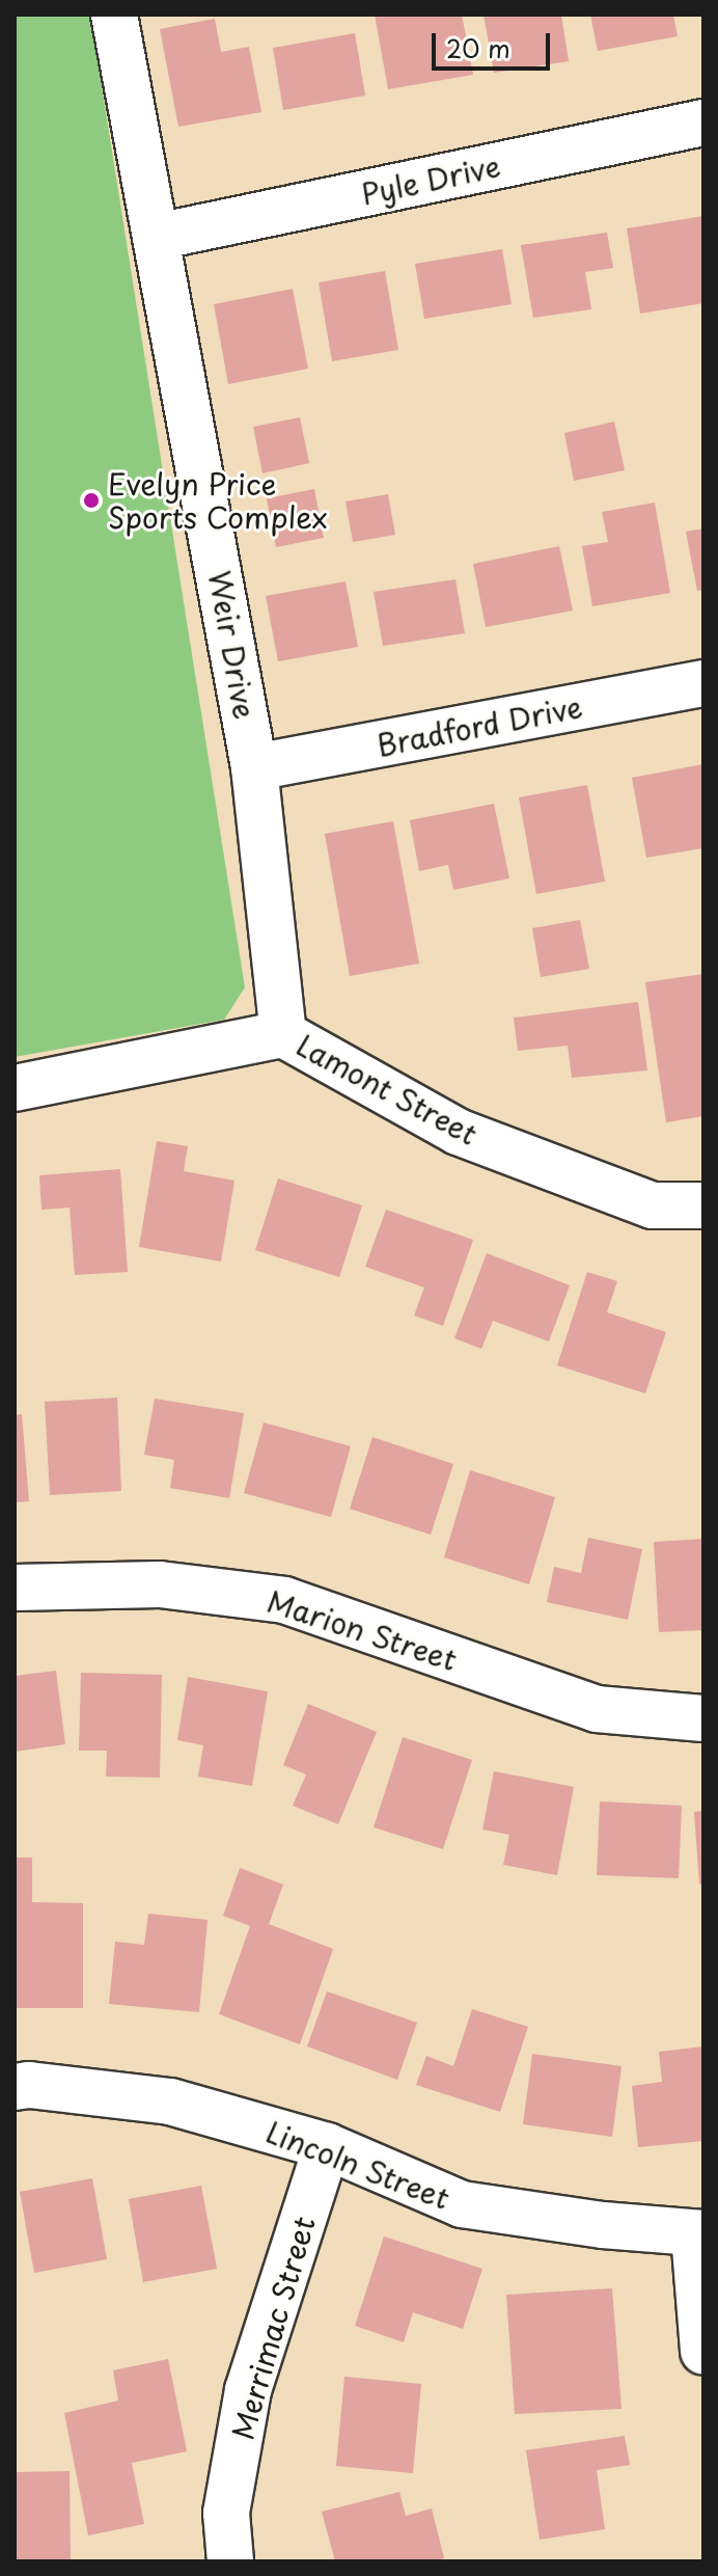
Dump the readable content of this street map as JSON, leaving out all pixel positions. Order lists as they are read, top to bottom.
{
  "streets": {
    "street": [
      "Pyle Drive",
      "Weir Drive",
      "Bradford Drive",
      "Lamont Street",
      "Marion Street",
      "Lincoln Street",
      "Merrimac Street"
    ]
  },
  "crossings": [
    ["Pyle Drive", "Weir Drive"],
    ["Weir Drive", "Bradford Drive"],
    ["Weir Drive", "Lamont Street"],
    ["Lincoln Street", "Merrimac Street"]
  ],
  "places": ["Evelyn Price Sports Complex"],
  "scale_bar": "20 m"
}
